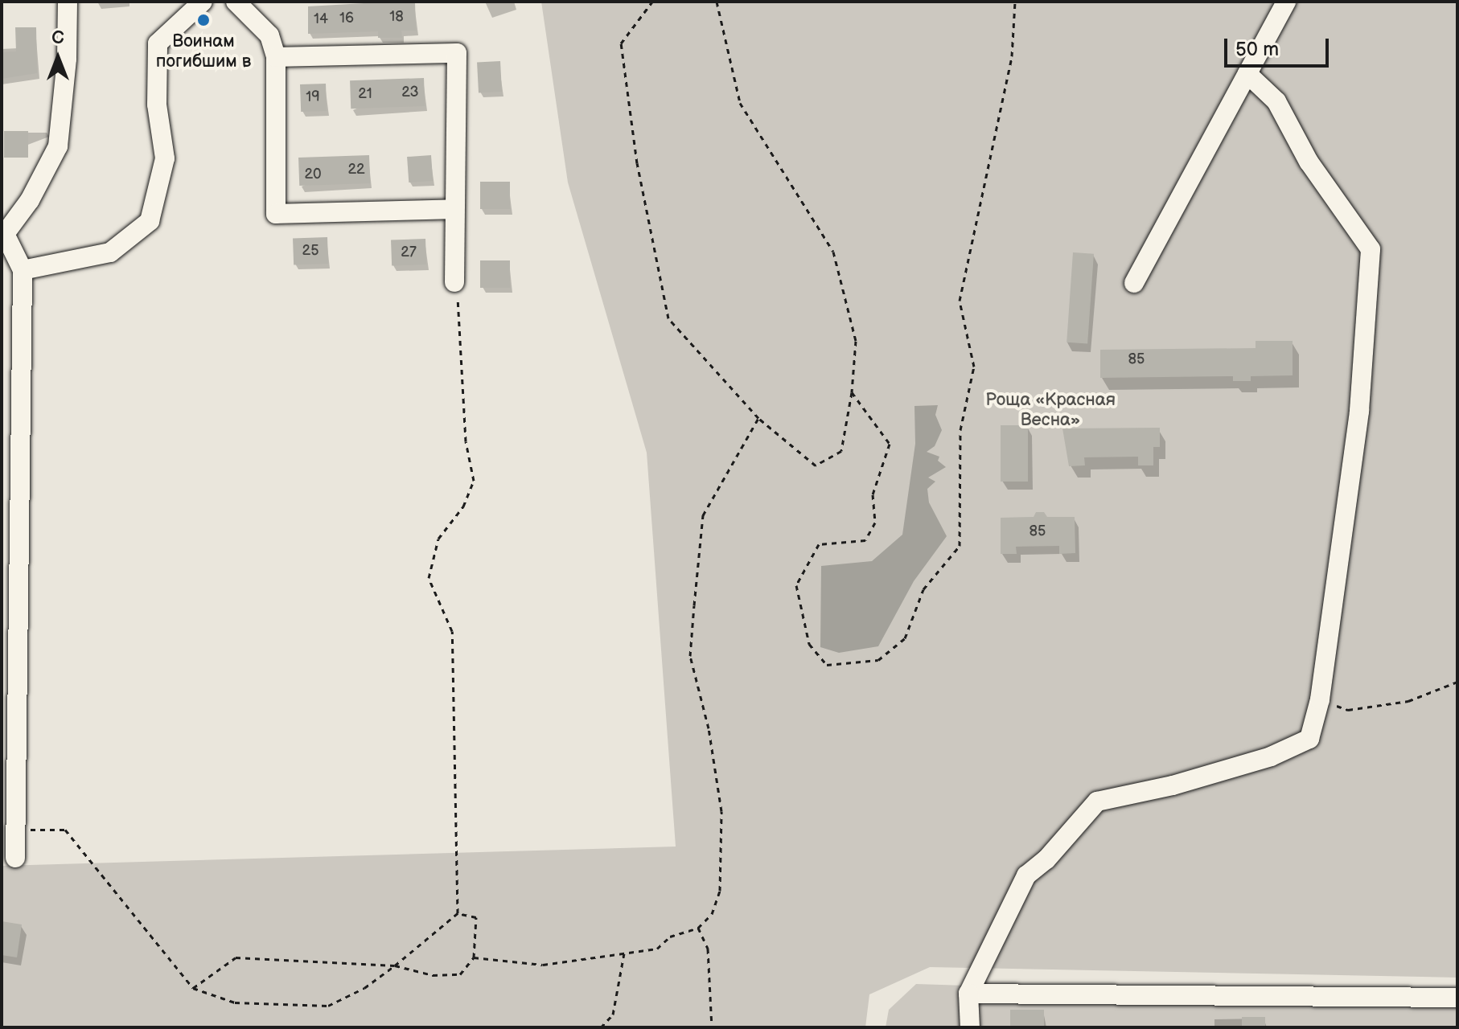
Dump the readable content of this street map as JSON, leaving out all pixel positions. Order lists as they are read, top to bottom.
{
  "parks": ["Роща «Красная Весна»"],
  "places": ["Воинам погибшим в"],
  "house_numbers": [
    "18",
    "16",
    "14",
    "23",
    "21",
    "19",
    "22",
    "20",
    "25",
    "27",
    "85",
    "85"
  ],
  "scale_bar": "50 m",
  "north": "top"
}
